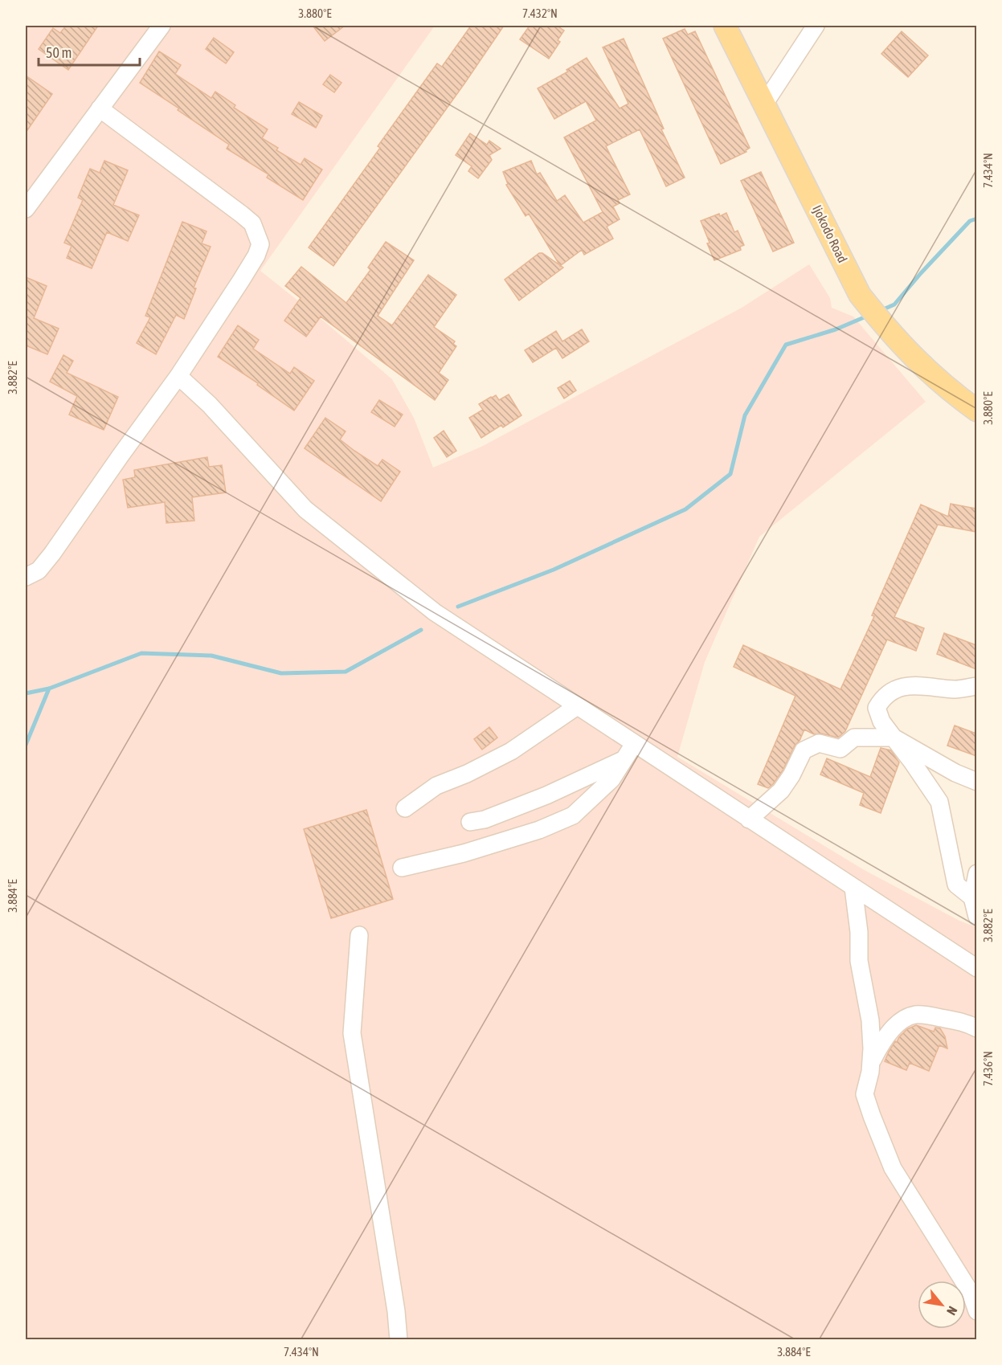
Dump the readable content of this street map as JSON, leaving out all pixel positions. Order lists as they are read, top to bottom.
{
  "streets": {
    "main road": ["Ijokodo Road"]
  },
  "scale_bar": "50 m",
  "north": "bottom right",
  "coordinates": [
    "3.880°E",
    "7.432°N",
    "7.434°N",
    "3.882°E",
    "3.884°E",
    "7.436°N"
  ]
}
